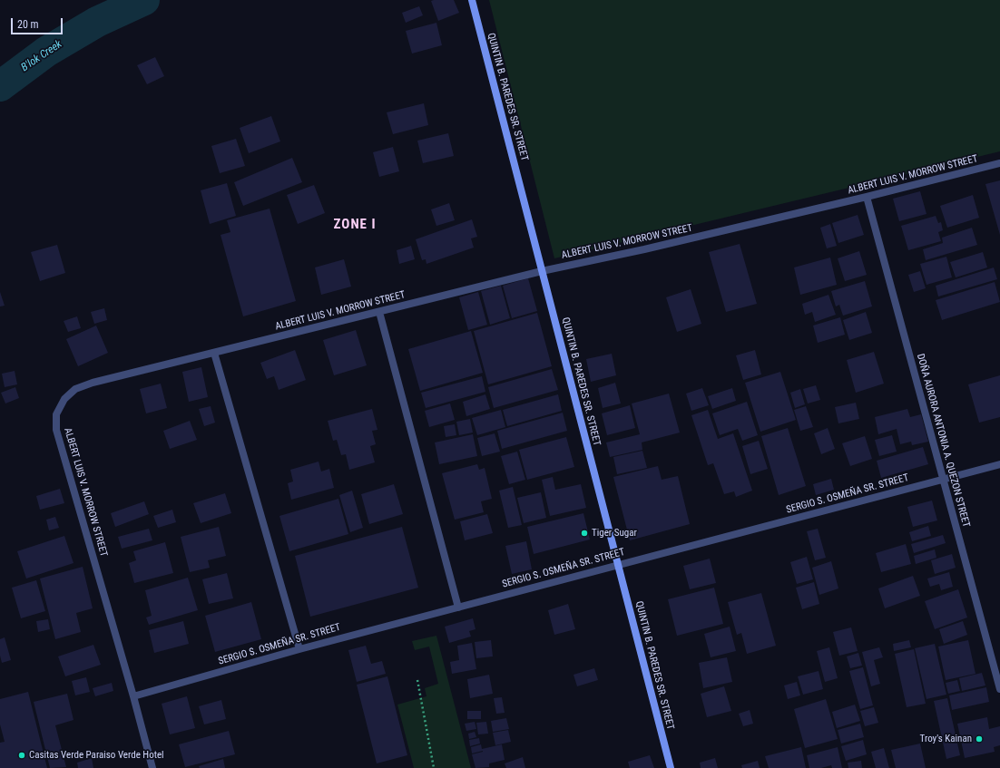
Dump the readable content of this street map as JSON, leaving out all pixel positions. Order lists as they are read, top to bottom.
{
  "streets": {
    "main road": ["QUINTIN B. PAREDES SR. STREET"],
    "street": ["ALBERT LUIS V. MORROW STREET", "DOÑA AURORA ANTONIA A. QUEZON STREET", "SERGIO S. OSMEÑA SR. STREET"]
  },
  "crossings": [
    ["QUINTIN B. PAREDES SR. STREET", "ALBERT LUIS V. MORROW STREET"],
    ["QUINTIN B. PAREDES SR. STREET", "SERGIO S. OSMEÑA SR. STREET"],
    ["ALBERT LUIS V. MORROW STREET", "DOÑA AURORA ANTONIA A. QUEZON STREET"],
    ["ALBERT LUIS V. MORROW STREET", "SERGIO S. OSMEÑA SR. STREET"],
    ["DOÑA AURORA ANTONIA A. QUEZON STREET", "SERGIO S. OSMEÑA SR. STREET"]
  ],
  "districts": ["ZONE I"],
  "water": ["B'lok Creek"],
  "places": ["Tiger Sugar", "Troy's Kainan", "Casitas Verde Paraiso Verde Hotel"],
  "scale_bar": "20 m"
}
